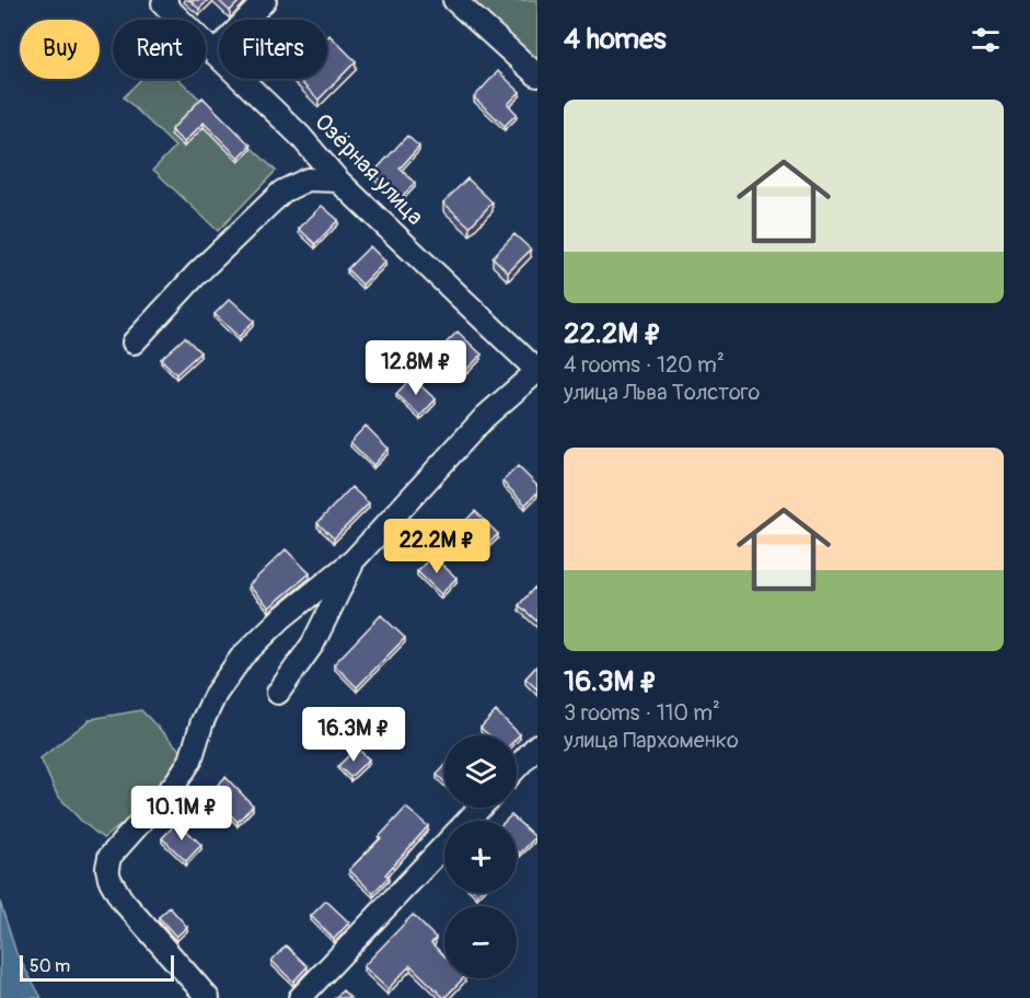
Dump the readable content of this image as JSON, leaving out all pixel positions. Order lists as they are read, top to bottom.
{
  "streets": {
    "street": ["Озёрная улица"]
  },
  "scale_bar": "50 m",
  "page": {
    "heading": "4 homes",
    "chip": ["Buy", "Rent", "Filters"],
    "list": [
      {
        "name": "22.2M ₽",
        "note": "4 rooms · 120 m² · улица Льва Толстого"
      },
      {
        "name": "16.3M ₽",
        "note": "3 rooms · 110 m² · улица Пархоменко"
      }
    ],
    "price": [
      "12.8M ₽",
      "22.2M ₽",
      "16.3M ₽",
      "10.1M ₽"
    ],
    "map_buttons": ["+", "−"],
    "scale": "50 m"
  }
}
